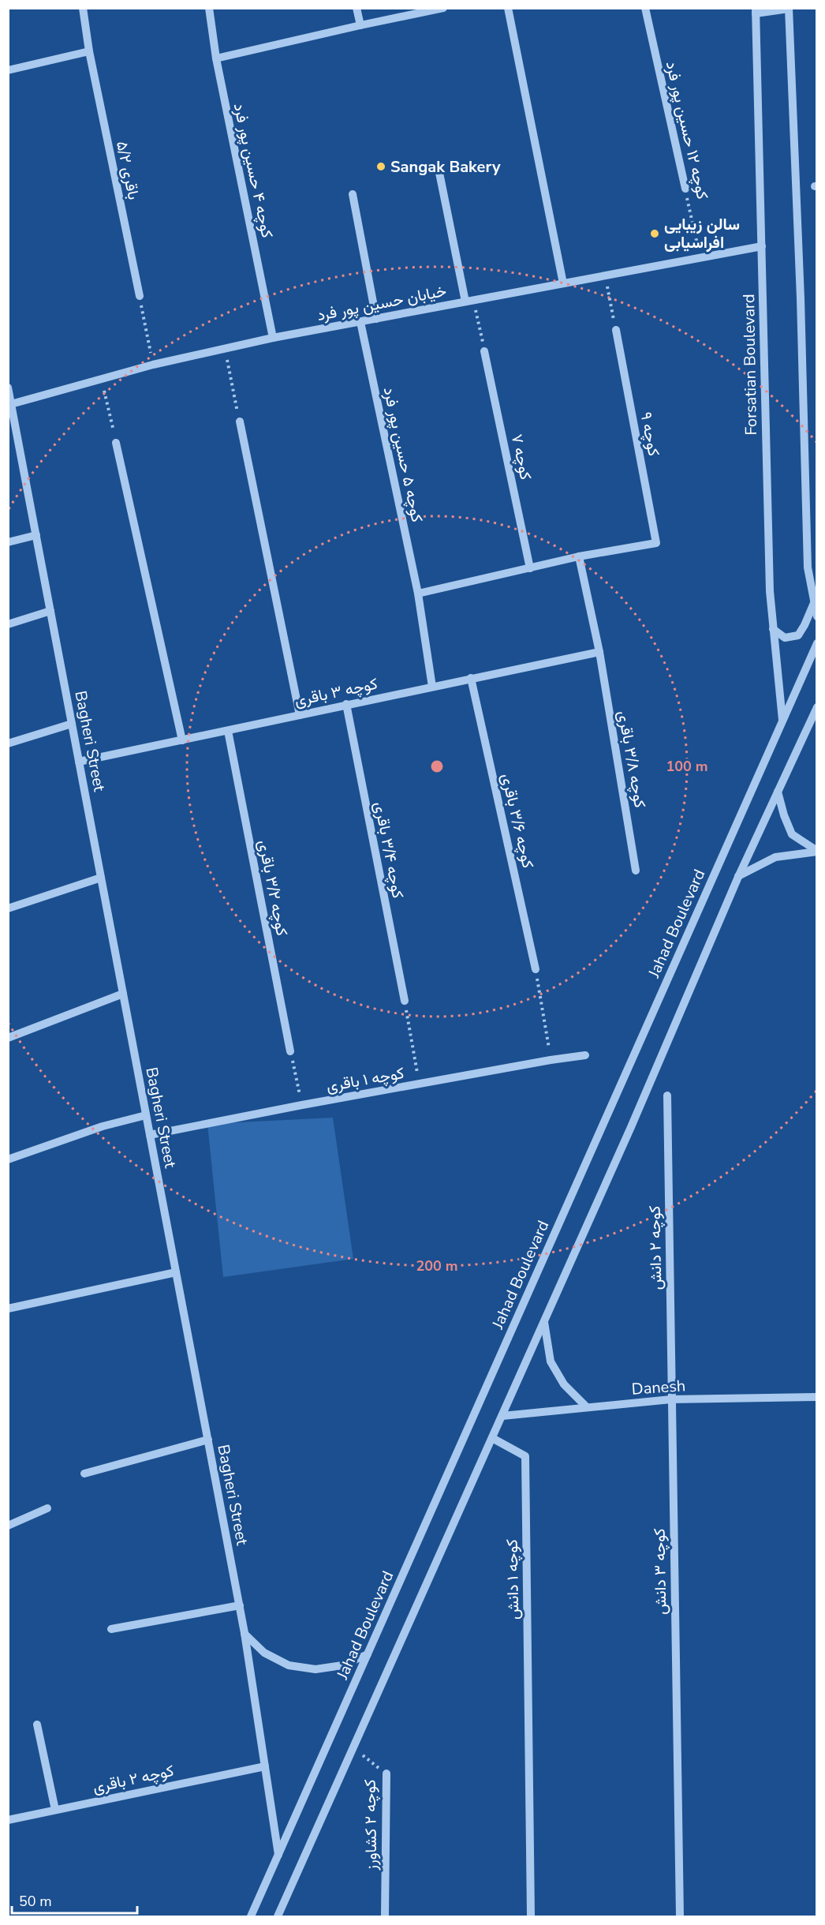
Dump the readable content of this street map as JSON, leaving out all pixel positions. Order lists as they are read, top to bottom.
{
  "streets": {
    "street": [
      "کوچه ۱۲ حسین پور فرد",
      "باقری ۵/۲",
      "کوچه ۴ حسین پور فرد",
      "خیابان حسین پور فرد",
      "Forsatian Boulevard",
      "کوچه ۹",
      "کوچه ۵ حسین پور فرد",
      "کوچه ۷",
      "کوچه ۳ باقری",
      "Bagheri Street",
      "کوچه ۳/۸ باقری",
      "کوچه ۳/۶ باقری",
      "کوچه ۳/۴ باقری",
      "کوچه ۳/۲ باقری",
      "Jahad Boulevard",
      "کوچه ۱ باقری",
      "کوچه ۲ دانش",
      "Danesh",
      "کوچه ۳ دانش",
      "کوچه ۱ دانش",
      "کوچه ۲ باقری",
      "کوچه ۲ کشاورز"
    ]
  },
  "crossings": [
    ["کوچه ۱۲ حسین پور فرد", "خیابان حسین پور فرد"],
    ["کوچه ۴ حسین پور فرد", "خیابان حسین پور فرد"],
    ["خیابان حسین پور فرد", "Forsatian Boulevard"],
    ["خیابان حسین پور فرد", "کوچه ۵ حسین پور فرد"],
    ["خیابان حسین پور فرد", "Bagheri Street"],
    ["Forsatian Boulevard", "Jahad Boulevard"],
    ["کوچه ۹", "کوچه ۳/۸ باقری"],
    ["کوچه ۵ حسین پور فرد", "کوچه ۳ باقری"],
    ["کوچه ۳ باقری", "Bagheri Street"],
    ["کوچه ۳ باقری", "کوچه ۳/۸ باقری"],
    ["کوچه ۳ باقری", "کوچه ۳/۶ باقری"],
    ["کوچه ۳ باقری", "کوچه ۳/۴ باقری"],
    ["کوچه ۳ باقری", "کوچه ۳/۲ باقری"],
    ["Bagheri Street", "Jahad Boulevard"],
    ["Bagheri Street", "کوچه ۱ باقری"],
    ["Bagheri Street", "کوچه ۲ باقری"],
    ["کوچه ۲ دانش", "Danesh"],
    ["کوچه ۲ دانش", "کوچه ۳ دانش"],
    ["Danesh", "کوچه ۳ دانش"]
  ],
  "places": ["Sangak Bakery", "سالن زیبایی افراسیابی"],
  "scale_bar": "50 m",
  "rings": ["100 m", "200 m"]
}
